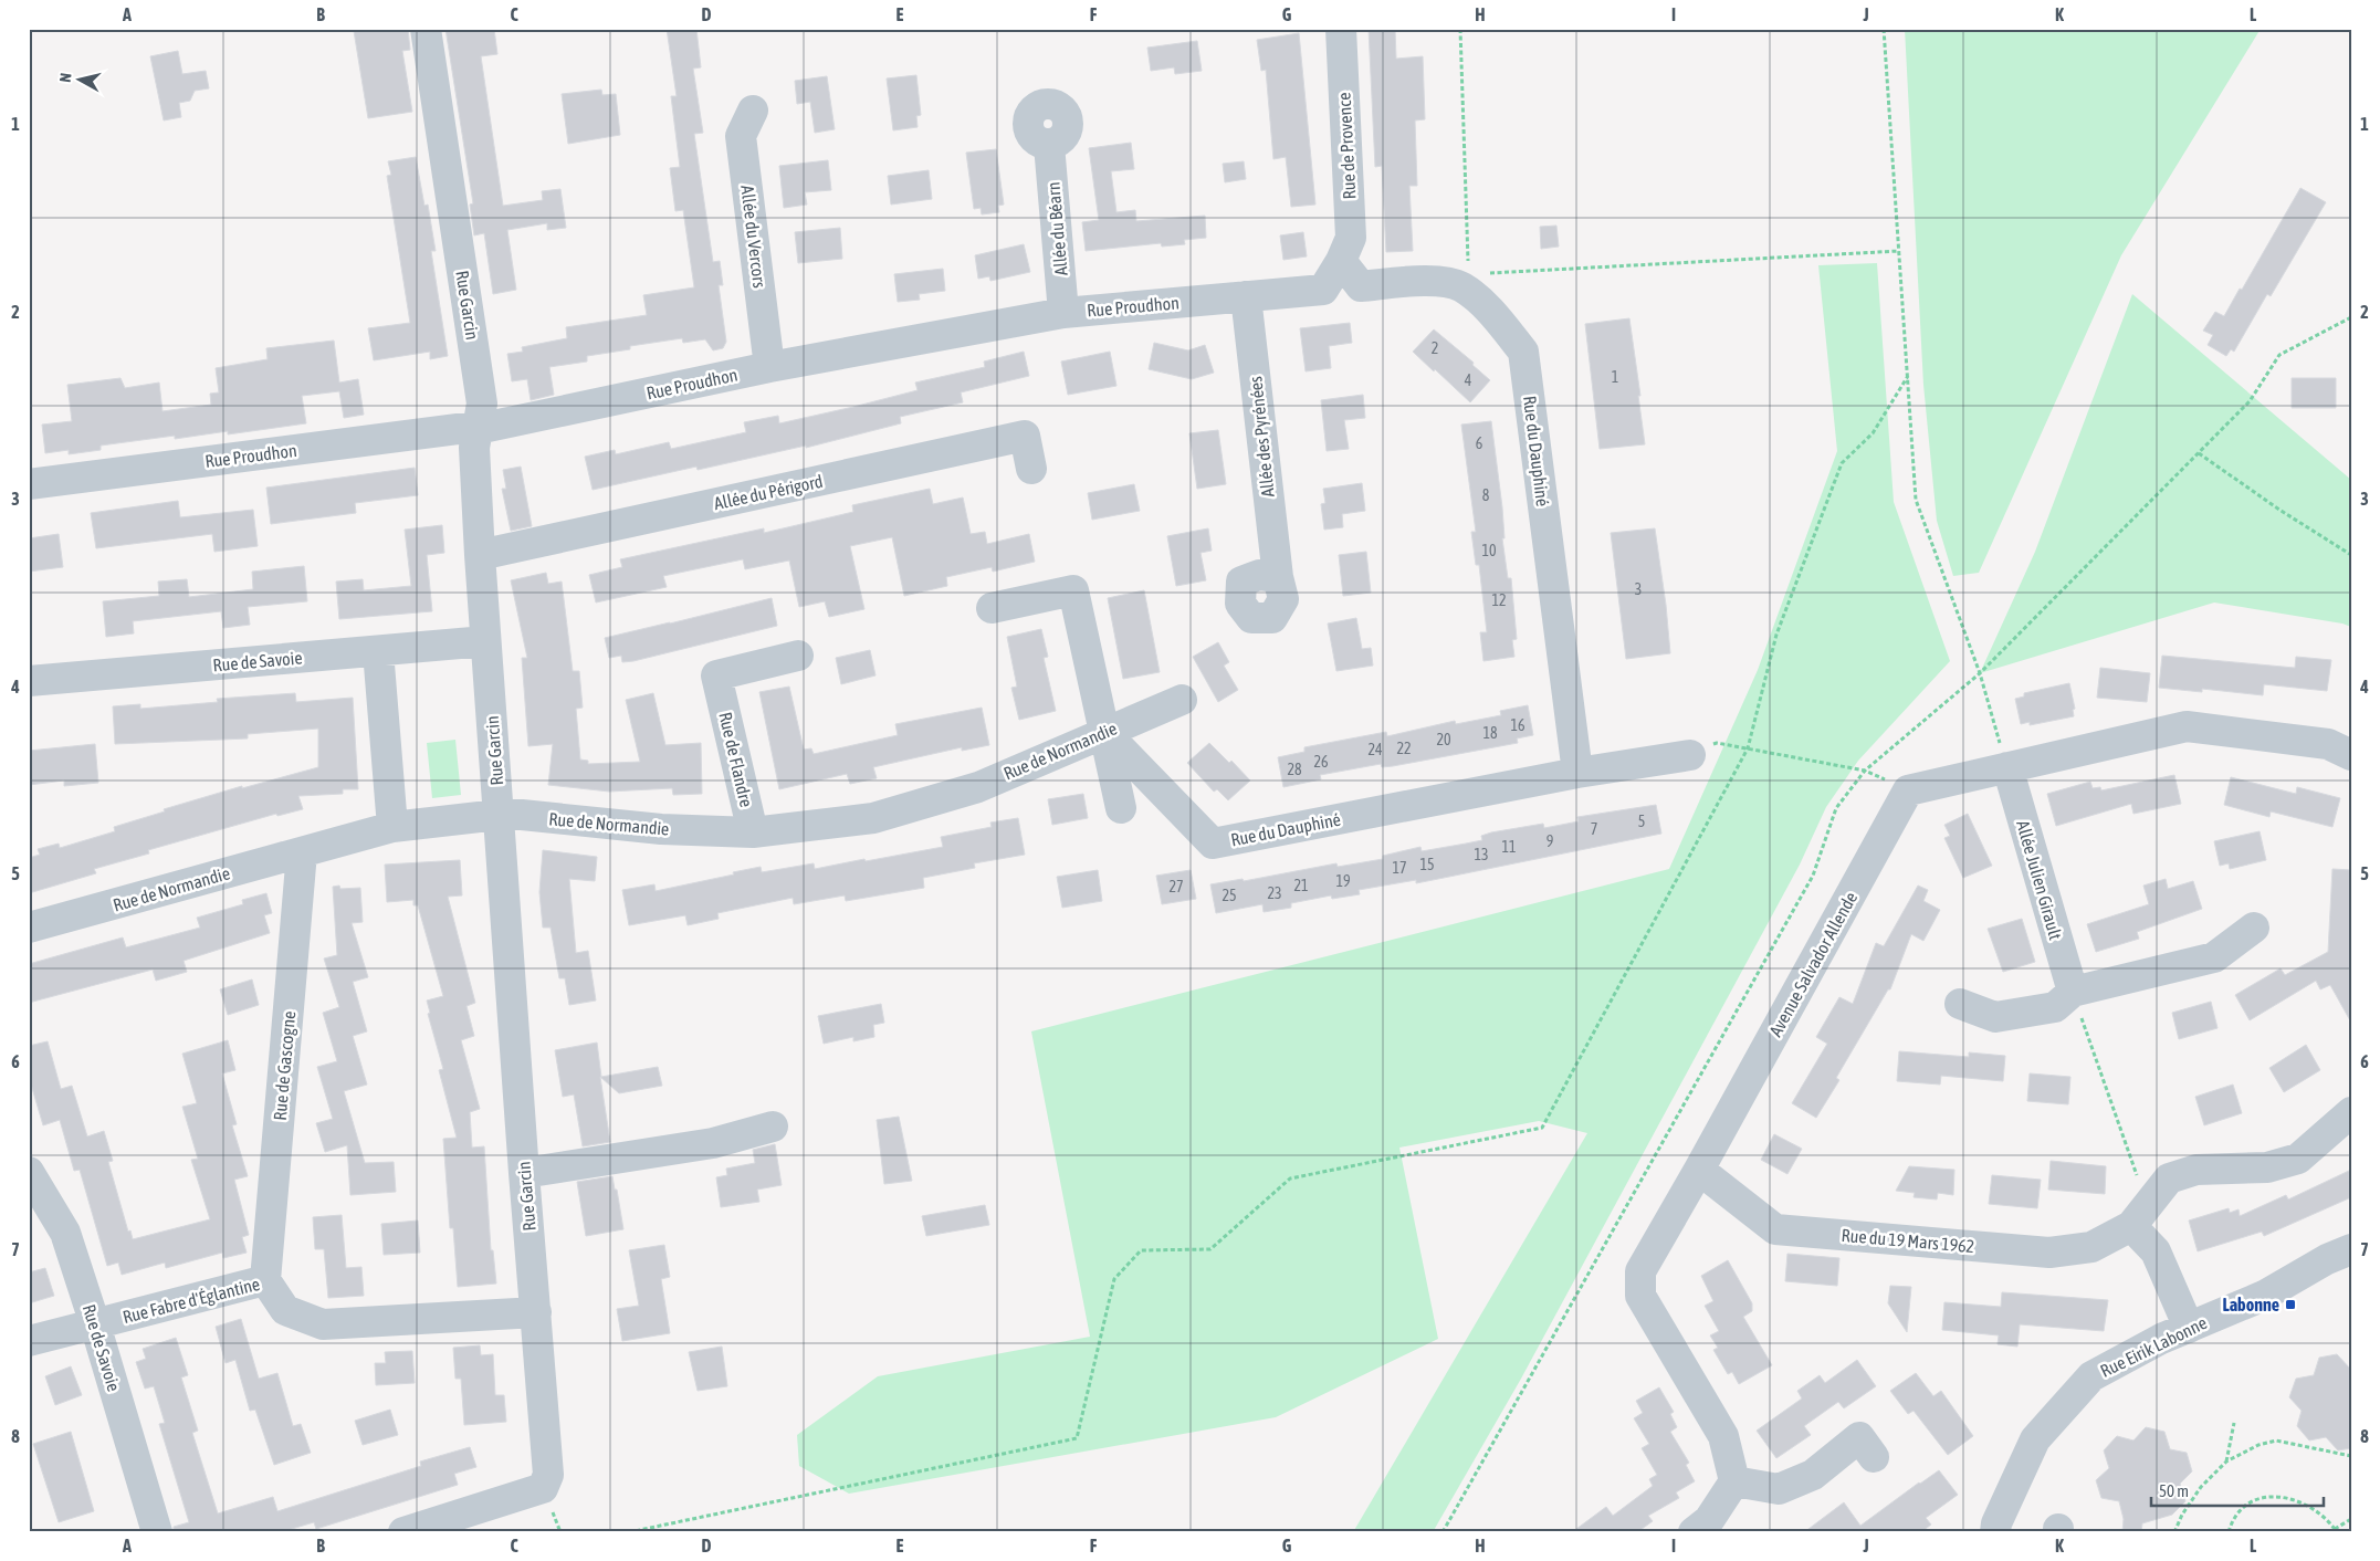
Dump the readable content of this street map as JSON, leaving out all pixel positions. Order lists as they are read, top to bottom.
{
  "streets": {
    "street": [
      "Rue de Provence",
      "Allée du Béarn",
      "Allée du Vercors",
      "Rue Garcin",
      "Rue Proudhon",
      "Allée des Pyrénées",
      "Rue du Dauphiné",
      "Allée du Périgord",
      "Rue de Savoie",
      "Rue de Normandie",
      "Rue de Flandre",
      "Allée Julien Girault",
      "Avenue Salvador Allende",
      "Rue de Gascogne",
      "Rue du 19 Mars 1962",
      "Rue Fabre d'Églantine",
      "Rue Eirik Labonne"
    ]
  },
  "crossings": [
    ["Rue de Provence", "Rue Proudhon"],
    ["Allée du Béarn", "Rue Proudhon"],
    ["Allée du Vercors", "Rue Proudhon"],
    ["Rue Garcin", "Rue Proudhon"],
    ["Rue Garcin", "Allée du Périgord"],
    ["Rue Garcin", "Rue de Savoie"],
    ["Rue Garcin", "Rue de Normandie"],
    ["Rue Garcin", "Rue Fabre d'Églantine"],
    ["Rue Proudhon", "Allée des Pyrénées"],
    ["Rue du Dauphiné", "Rue de Normandie"],
    ["Rue de Savoie", "Rue Fabre d'Églantine"],
    ["Rue de Normandie", "Rue de Flandre"],
    ["Rue de Normandie", "Rue de Gascogne"],
    ["Avenue Salvador Allende", "Rue du 19 Mars 1962"],
    ["Rue de Gascogne", "Rue Fabre d'Églantine"]
  ],
  "places": {
    "transit": ["Labonne"]
  },
  "house_numbers": [
    "2",
    "1",
    "4",
    "6",
    "8",
    "10",
    "3",
    "12",
    "16",
    "18",
    "20",
    "22",
    "24",
    "26",
    "28",
    "5",
    "7",
    "9",
    "11",
    "13",
    "15",
    "17",
    "19",
    "21",
    "27",
    "23",
    "25"
  ],
  "scale_bar": "50 m",
  "north": "left",
  "grid": {
    "columns": [
      "A",
      "B",
      "C",
      "D",
      "E",
      "F",
      "G",
      "H",
      "I",
      "J",
      "K",
      "L"
    ],
    "rows": [
      "1",
      "2",
      "3",
      "4",
      "5",
      "6",
      "7",
      "8"
    ]
  }
}
